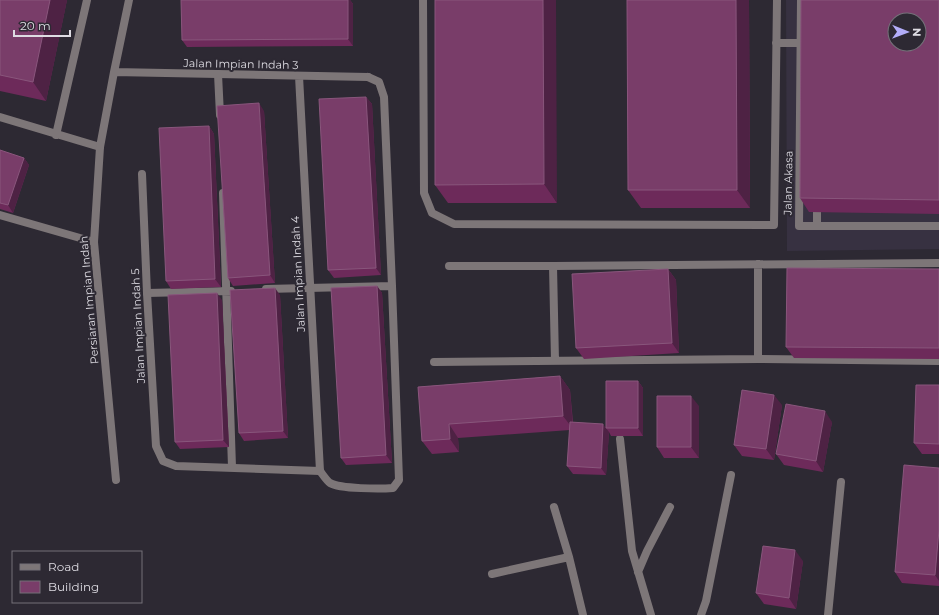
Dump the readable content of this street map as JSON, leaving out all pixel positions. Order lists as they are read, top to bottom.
{
  "streets": {
    "street": [
      "Jalan Impian Indah 3",
      "Jalan Akasa",
      "Jalan Impian Indah 4",
      "Persiaran Impian Indah",
      "Jalan Impian Indah 5"
    ]
  },
  "crossings": [
    ["Jalan Impian Indah 3", "Jalan Impian Indah 4"],
    ["Jalan Impian Indah 3", "Persiaran Impian Indah"]
  ],
  "legend": ["Road", "Building"],
  "scale_bar": "20 m",
  "north": "right"
}
